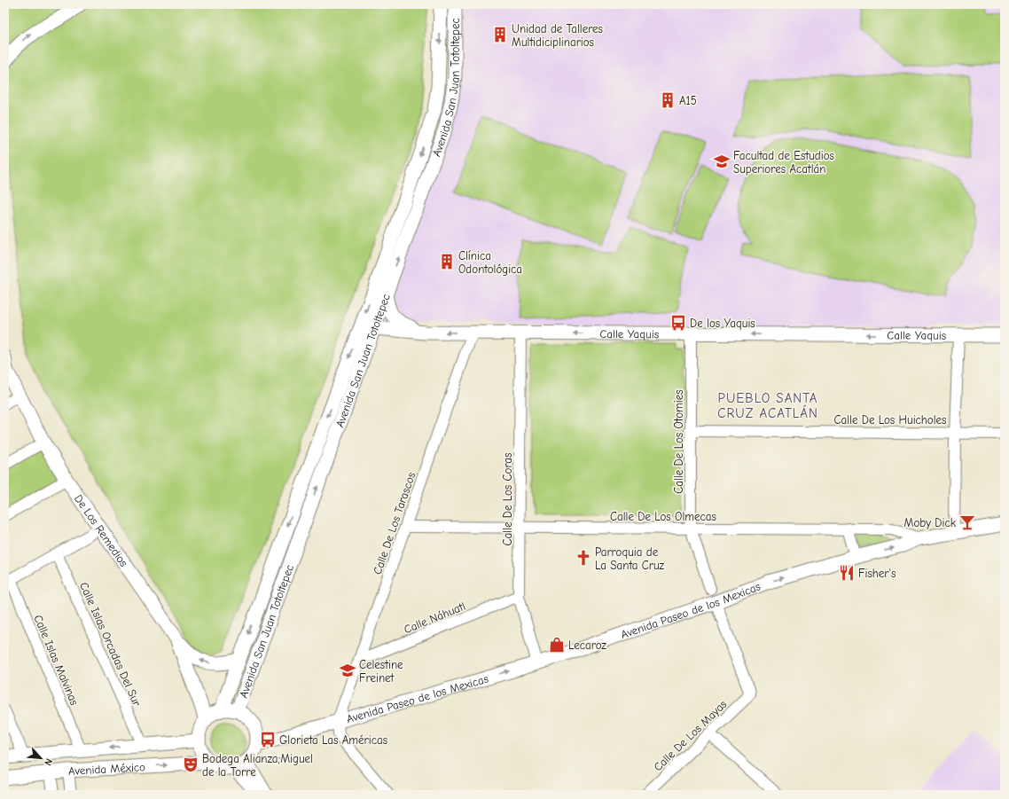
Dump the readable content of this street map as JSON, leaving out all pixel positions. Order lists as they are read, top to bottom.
{
  "streets": {
    "main road": [
      "Avenida San Juan Totoltepec",
      "Calle Yaquis",
      "De Los Remedios",
      "Avenida Paseo de los Mexicas",
      "Avenida México"
    ],
    "street": [
      "Calle De Los Huicholes",
      "Calle De Los Otomies",
      "Calle De Los Coras",
      "Calle De Los Olmecas",
      "Calle De Los Tarascos",
      "Calle Náhuatl",
      "Calle Islas Orcadas Del Sur",
      "Calle Islas Malvinas",
      "Calle De Los Mayas"
    ]
  },
  "crossings": [
    ["Avenida San Juan Totoltepec", "Calle Yaquis"],
    ["Avenida San Juan Totoltepec", "De Los Remedios"],
    ["Avenida San Juan Totoltepec", "Avenida Paseo de los Mexicas"],
    ["Avenida San Juan Totoltepec", "Avenida México"],
    ["Calle Yaquis", "Calle De Los Otomies"],
    ["Calle Yaquis", "Calle De Los Coras"],
    ["Calle Yaquis", "Calle De Los Tarascos"],
    ["Calle De Los Huicholes", "Calle De Los Otomies"],
    ["Calle De Los Otomies", "Calle De Los Olmecas"],
    ["Calle De Los Coras", "Calle De Los Olmecas"],
    ["Calle De Los Coras", "Avenida Paseo de los Mexicas"],
    ["Calle De Los Coras", "Calle Náhuatl"],
    ["Calle De Los Olmecas", "Calle De Los Tarascos"],
    ["Calle De Los Olmecas", "Avenida Paseo de los Mexicas"],
    ["Calle De Los Tarascos", "Avenida Paseo de los Mexicas"],
    ["Calle De Los Tarascos", "Calle Náhuatl"],
    ["De Los Remedios", "Avenida Paseo de los Mexicas"],
    ["De Los Remedios", "Avenida México"],
    ["Avenida Paseo de los Mexicas", "Calle De Los Mayas"],
    ["Avenida Paseo de los Mexicas", "Avenida México"],
    ["Calle Islas Orcadas Del Sur", "Avenida México"],
    ["Calle Islas Malvinas", "Avenida México"]
  ],
  "one_way": ["Calle Yaquis", "Avenida Paseo de los Mexicas"],
  "districts": ["PUEBLO SANTA CRUZ ACATLÁN"],
  "places": {
    "building": ["Unidad de Talleres Multidiciplinarios", "A15", "Clínica Odontológica"],
    "school or university": ["Facultad de Estudios Superiores Acatlán", "Celestine Freinet"],
    "bus stop": ["De los Yaquis", "Glorieta Las Américas"],
    "bar": ["Moby Dick"],
    "church": ["Parroquia de La Santa Cruz"],
    "restaurant": ["Fisher's"],
    "shop": ["Lecaroz"],
    "theatre": ["Bodega Alianza;Miguel de la Torre"]
  },
  "north": "bottom right"
}
